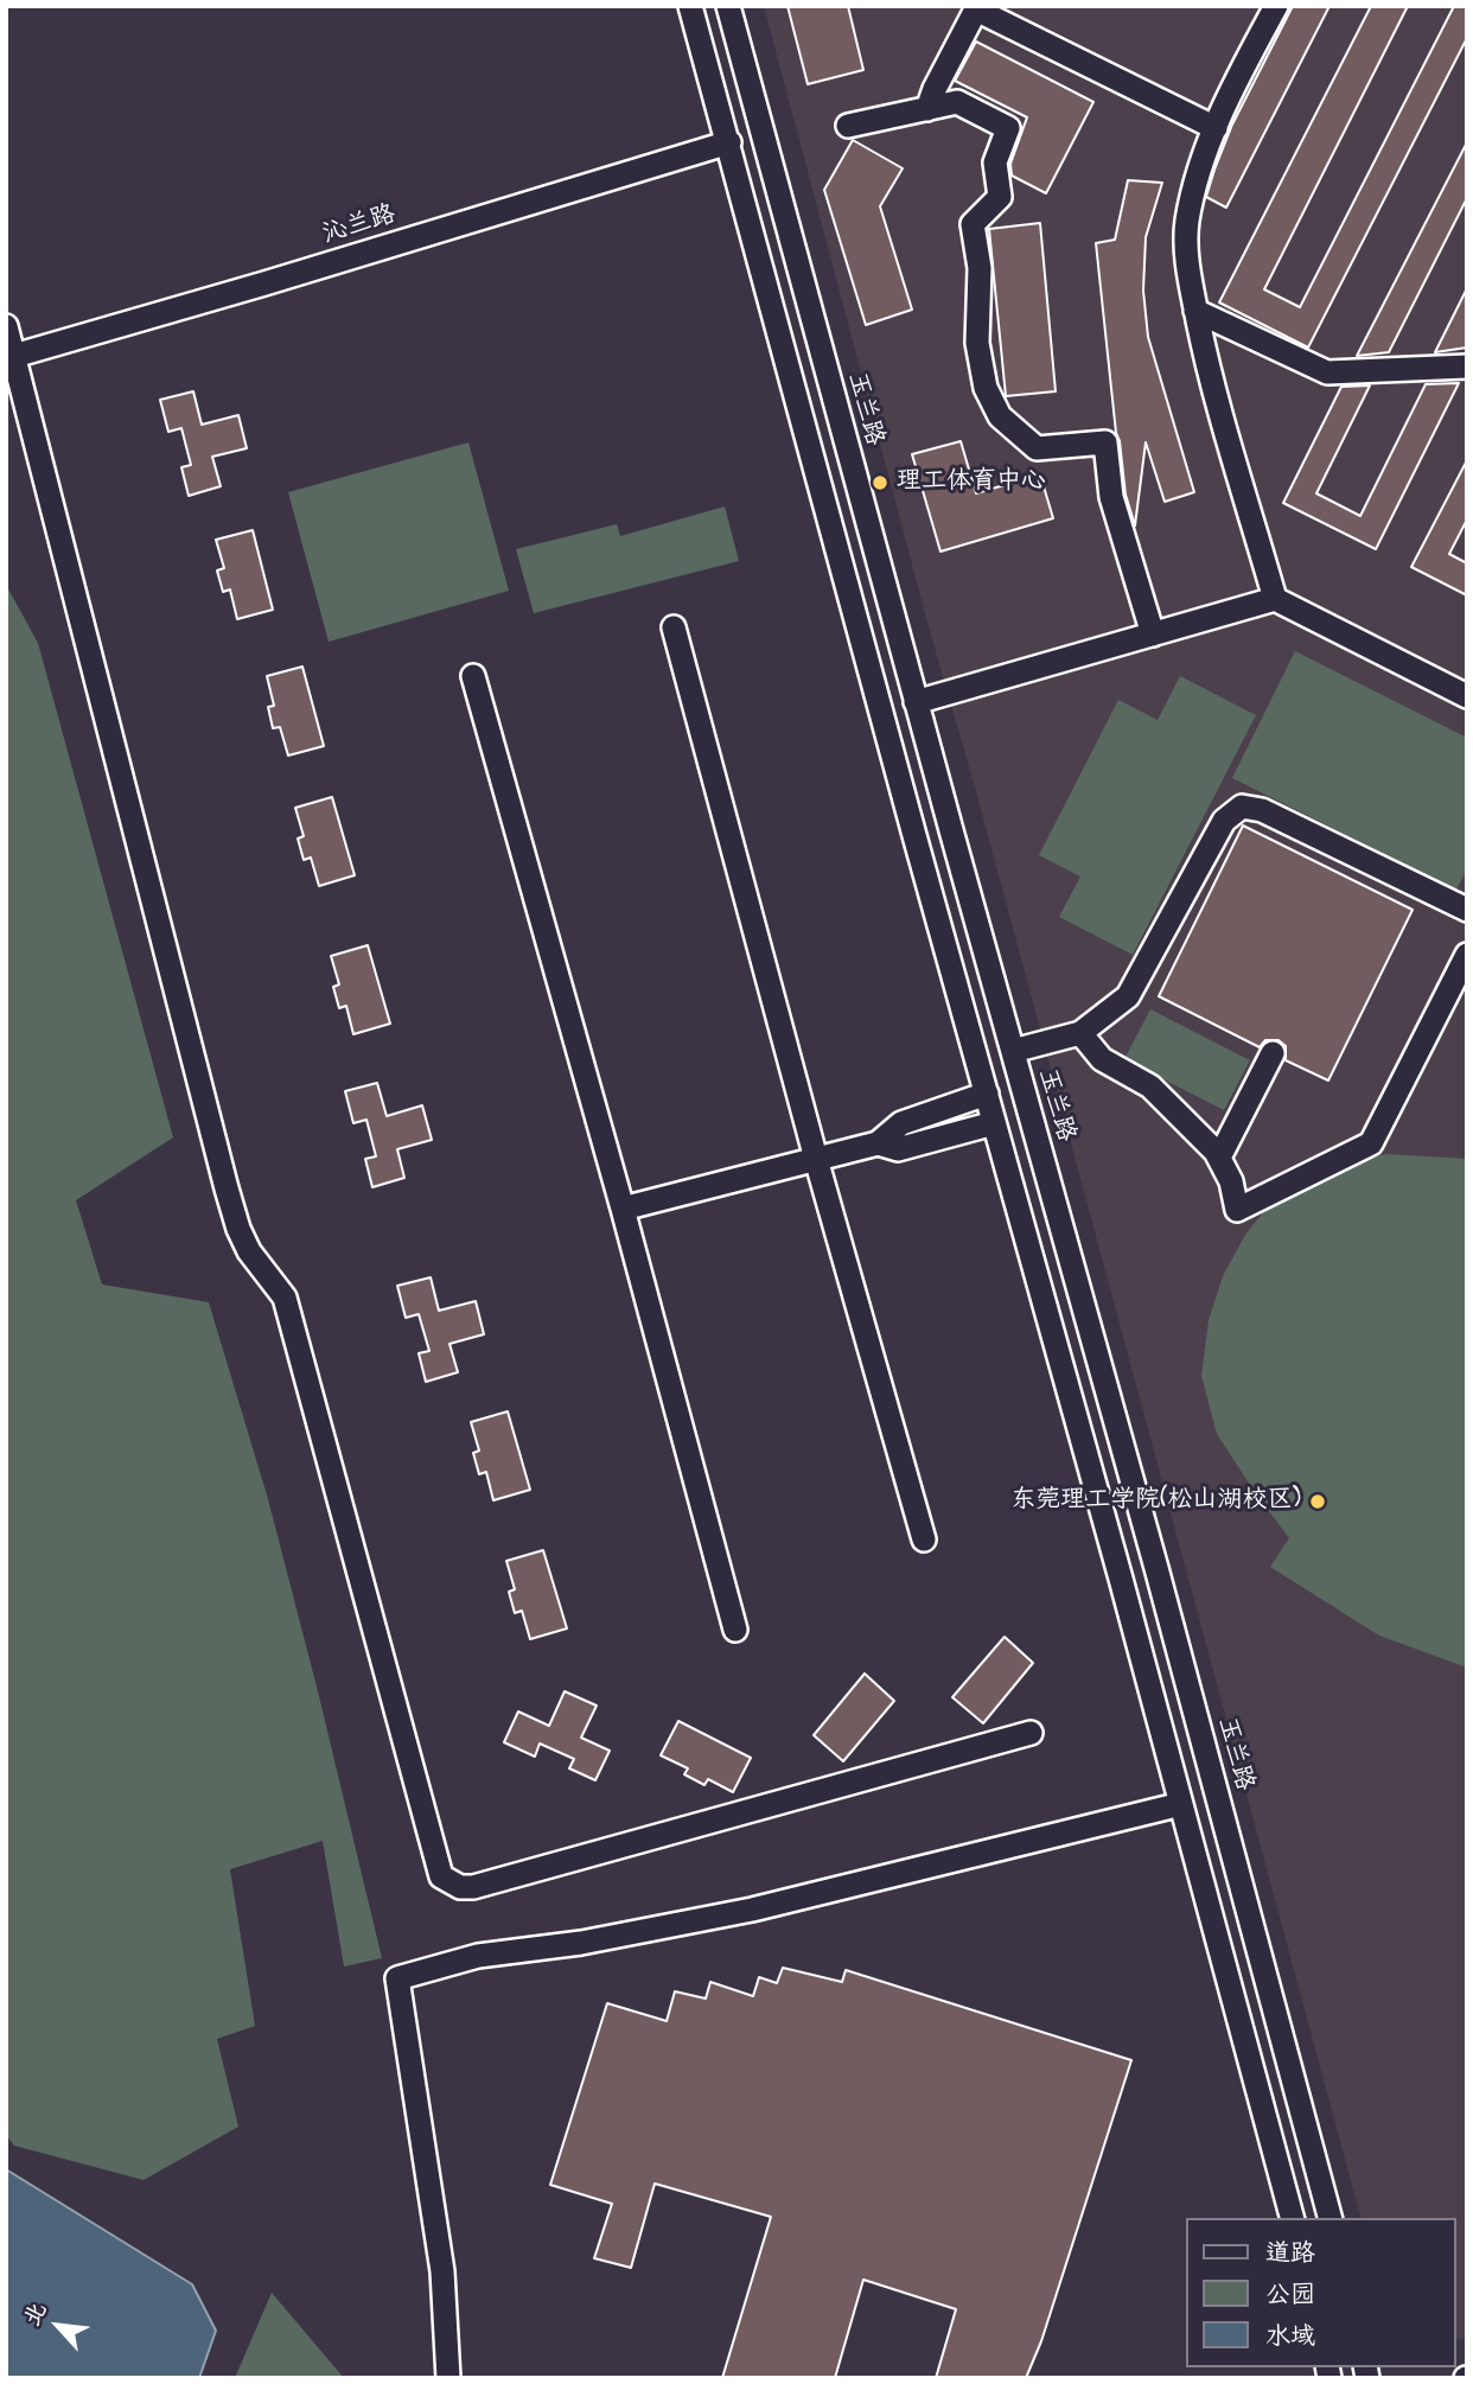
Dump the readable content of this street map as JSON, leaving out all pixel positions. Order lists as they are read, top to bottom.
{
  "streets": {
    "street": ["沁兰路", "玉兰路"]
  },
  "places": ["理工体育中心", "东莞理工学院(松山湖校区)"],
  "legend": ["道路", "公园", "水域"],
  "north": "top left"
}
